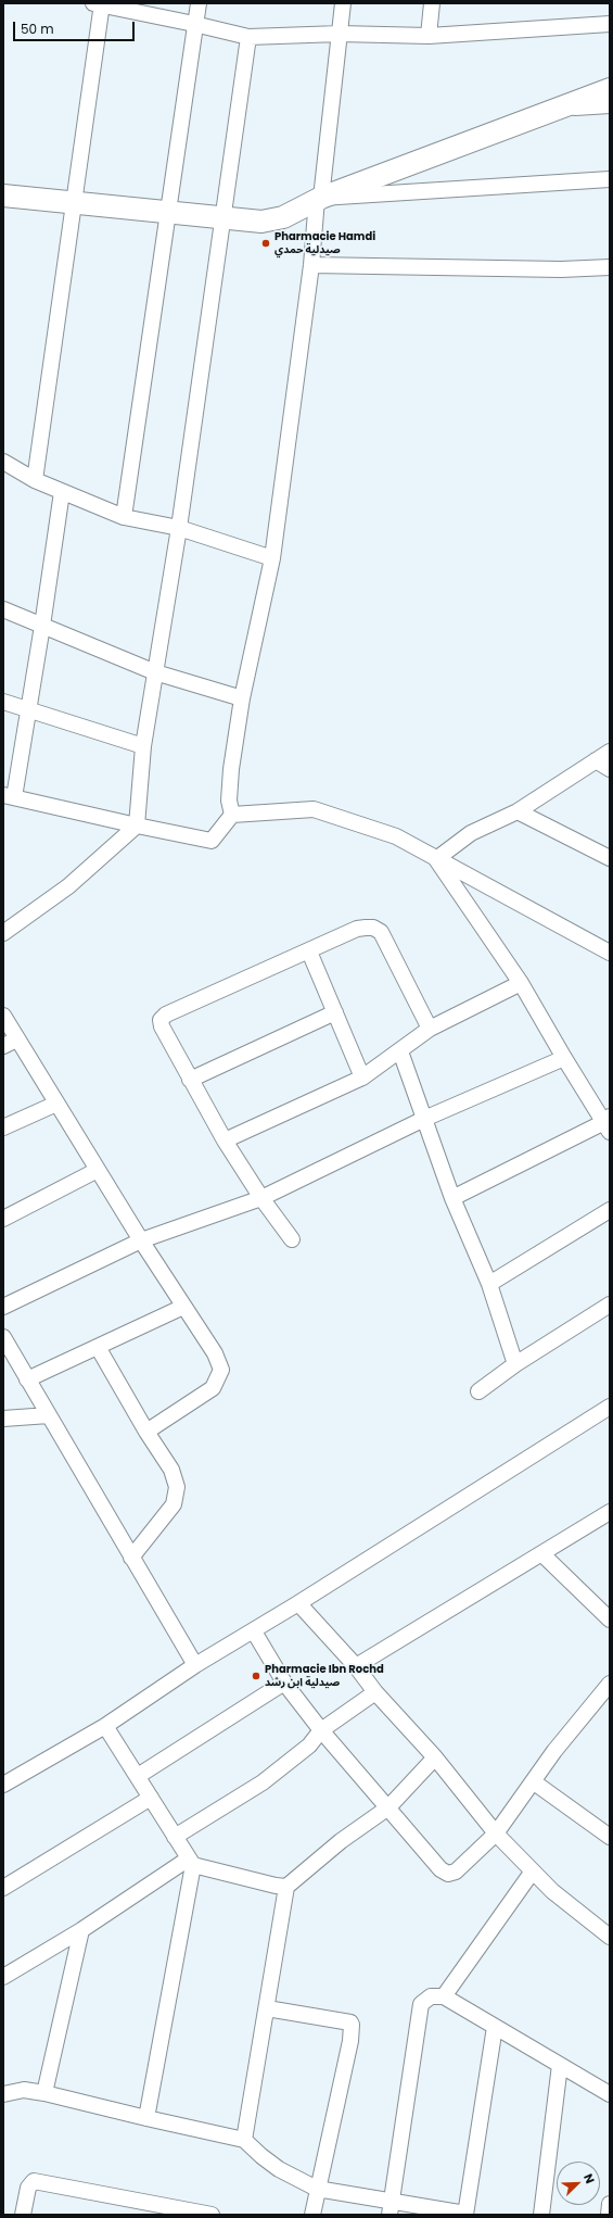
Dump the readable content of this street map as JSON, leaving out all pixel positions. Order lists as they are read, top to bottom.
{
  "places": ["Pharmacie Hamdi صيدلية حمدي", "Pharmacie Ibn Rochd صيدلية ابن رشد"],
  "scale_bar": "50 m",
  "north": "top right"
}
